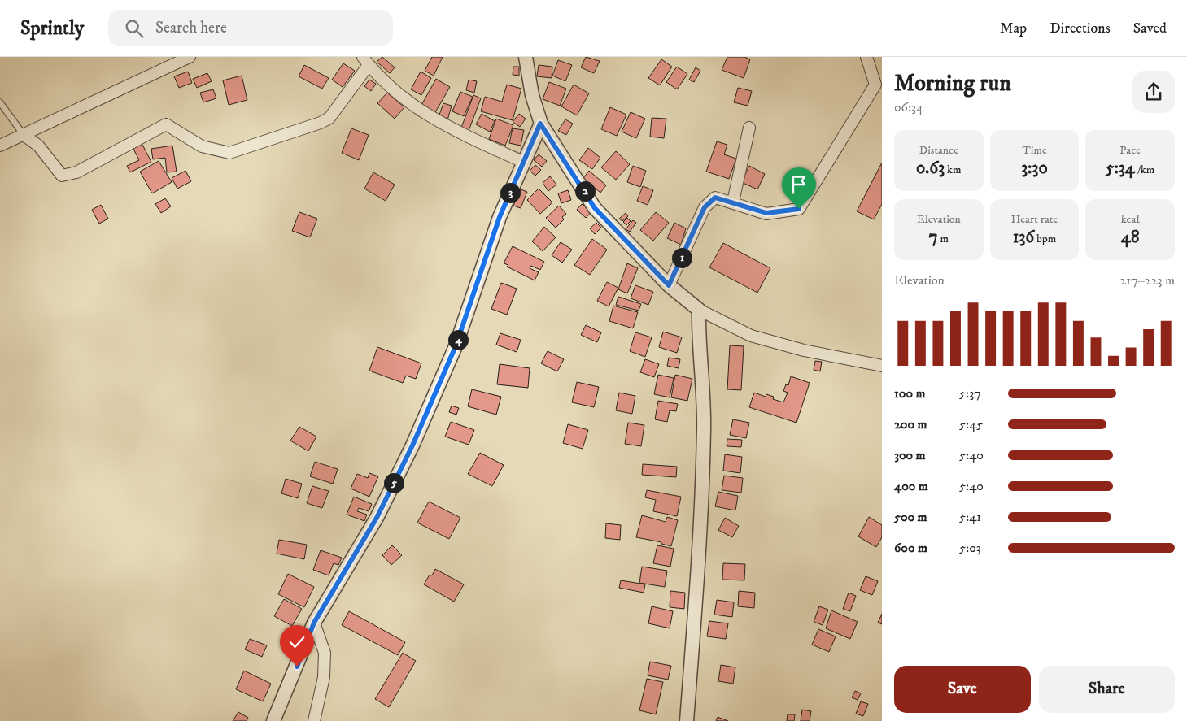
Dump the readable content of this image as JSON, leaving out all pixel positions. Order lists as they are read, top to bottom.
{
  "page": {
    "header": "Sprintly",
    "search": "Search here",
    "nav": ["Map", "Directions", "Saved"],
    "heading": ["Morning run", "06:34"],
    "stats": [
      ["Distance", "0.63 km"],
      ["Time", "3:30"],
      ["Pace", "5:34 /km"],
      ["Elevation", "7 m"],
      ["Heart rate", "136 bpm"],
      ["kcal", "48"]
    ],
    "pins": [
      "2",
      "3",
      "1",
      "4",
      "5"
    ],
    "chart": ["Elevation", "217–223 m"],
    "list": [
      {
        "name": "100 m",
        "note": "5:37"
      },
      {
        "name": "200 m",
        "note": "5:45"
      },
      {
        "name": "300 m",
        "note": "5:40"
      },
      {
        "name": "400 m",
        "note": "5:40"
      },
      {
        "name": "500 m",
        "note": "5:41"
      },
      {
        "name": "600 m",
        "note": "5:03"
      }
    ],
    "buttons": ["Save", "Share"]
  }
}
